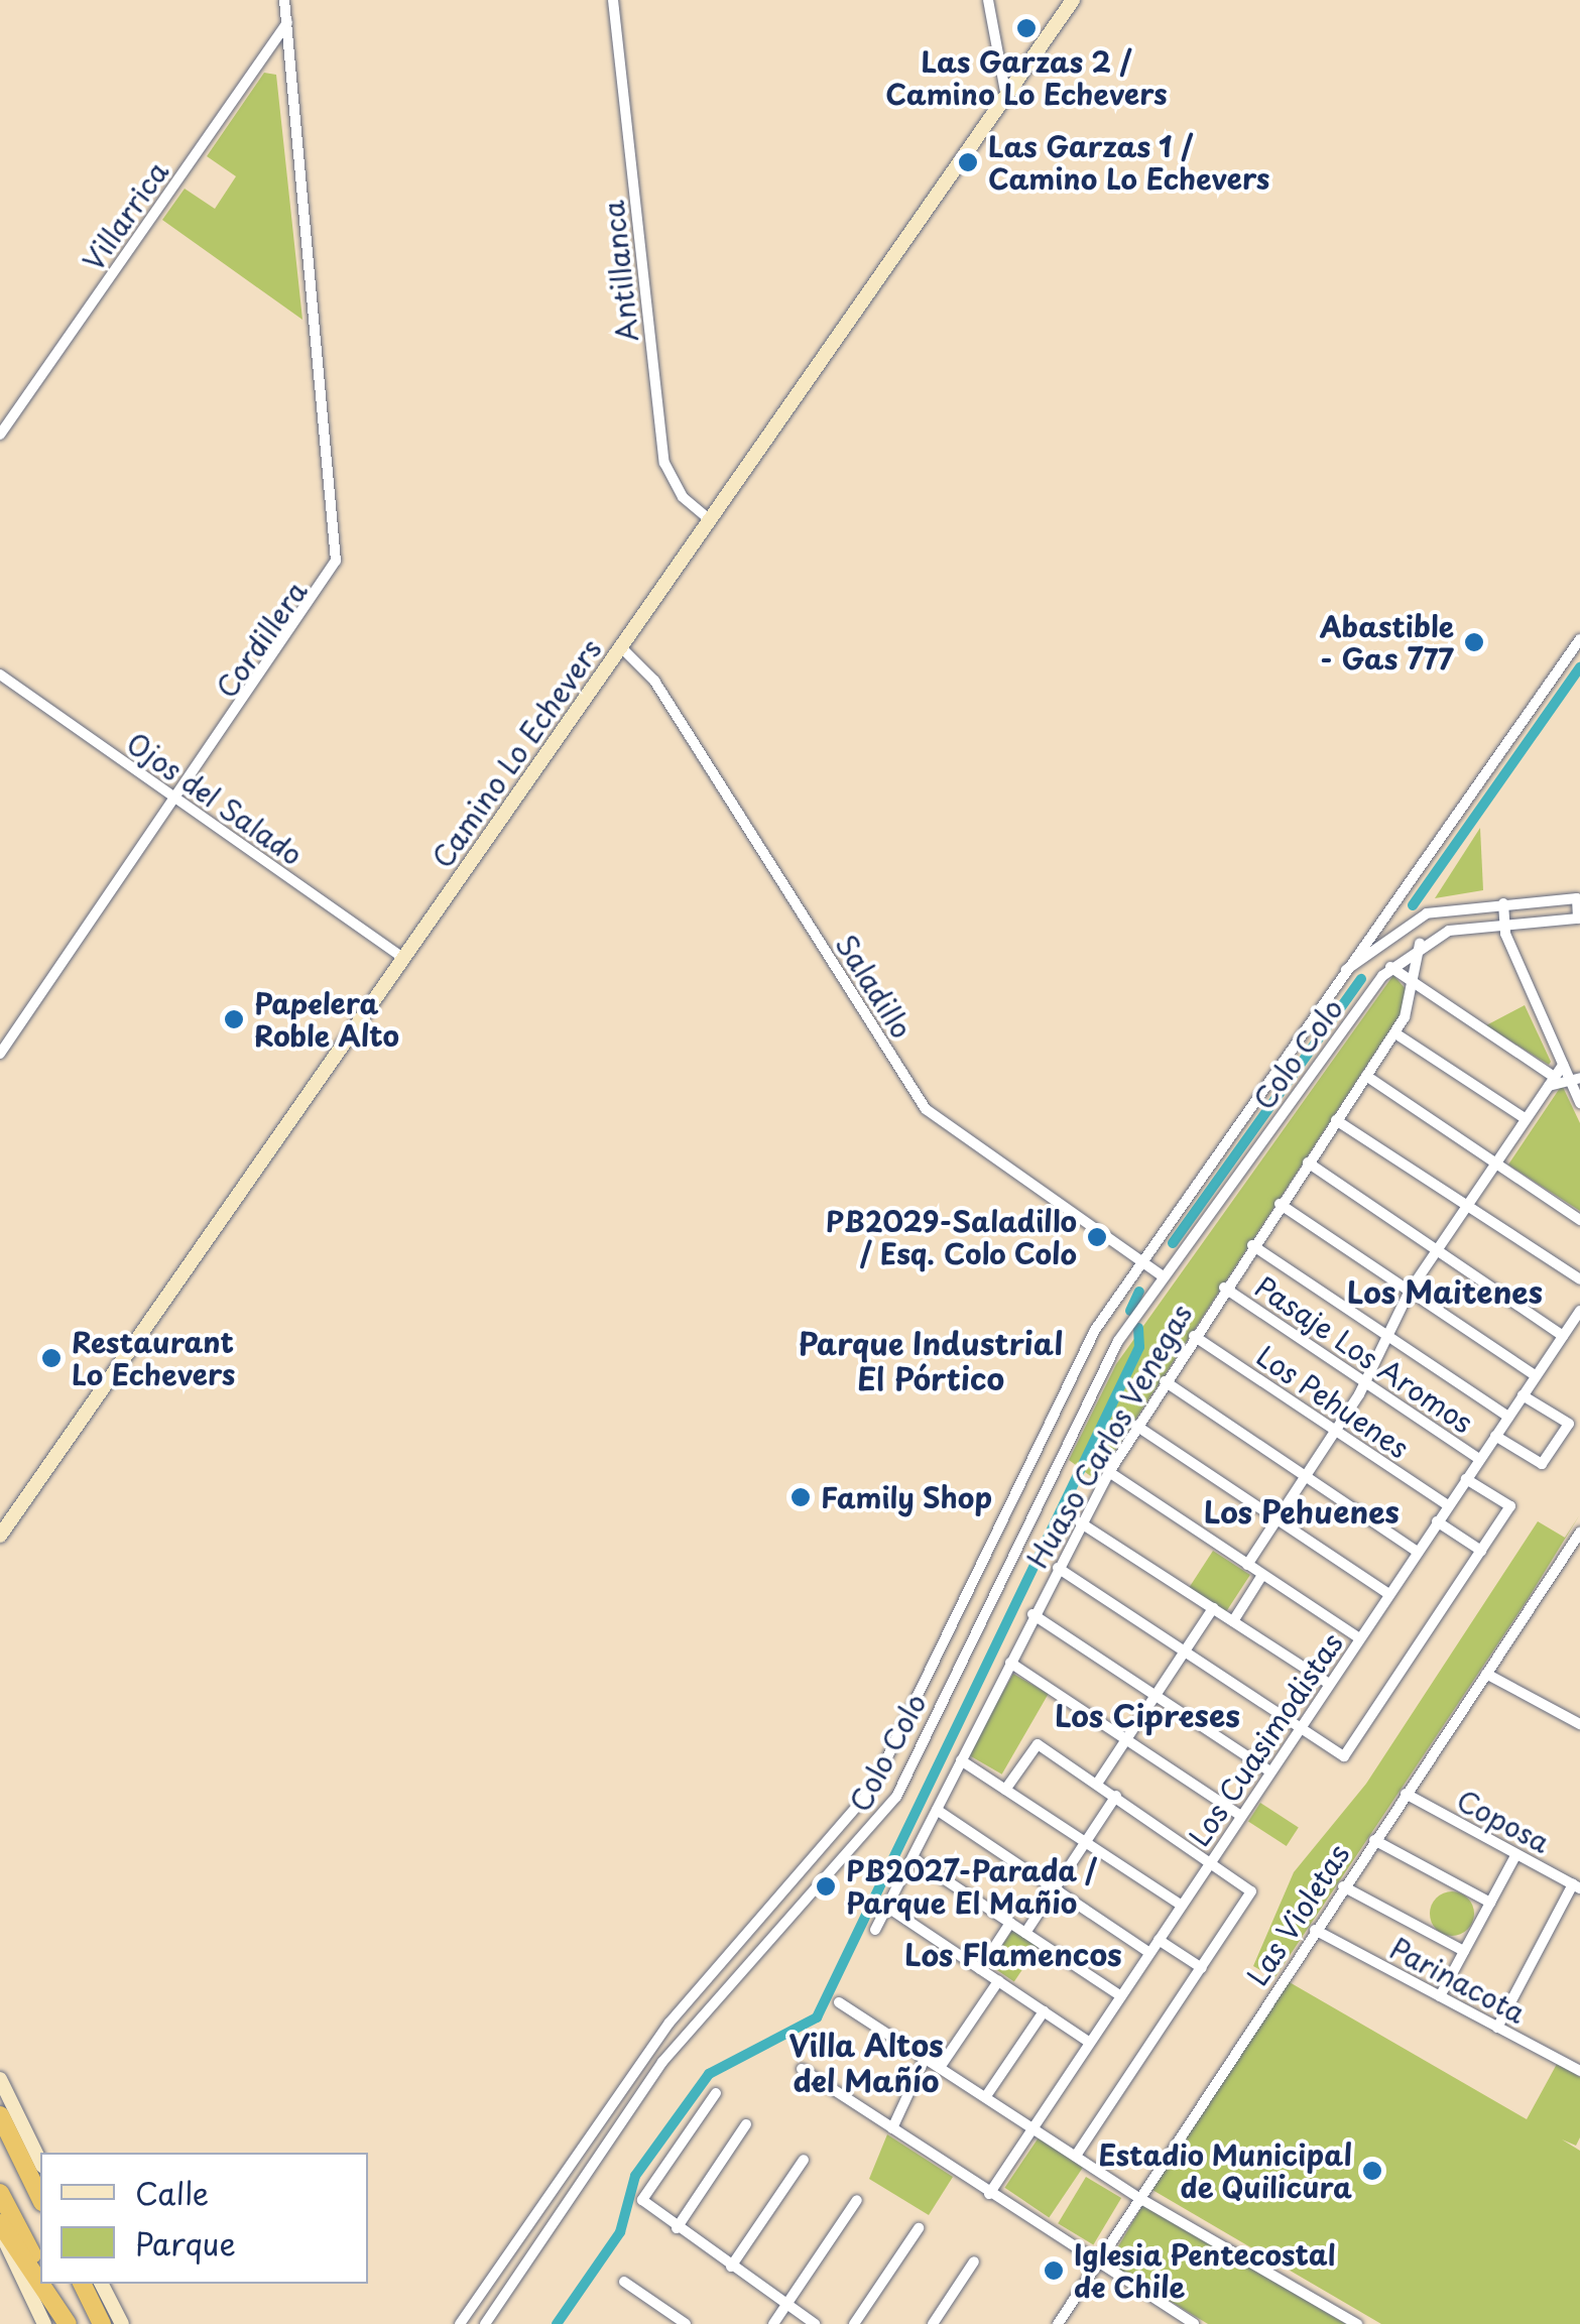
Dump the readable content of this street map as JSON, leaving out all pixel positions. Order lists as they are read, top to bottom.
{
  "streets": {
    "main road": ["Camino Lo Echevers"],
    "street": [
      "Villarrica",
      "Antillanca",
      "Cordillera",
      "Ojos del Salado",
      "Saladillo",
      "Colo Colo",
      "Pasaje Los Aromos",
      "Los Pehuenes",
      "Huaso Carlos Venegas",
      "Los Cuasimodistas",
      "Coposa",
      "Las Violetas",
      "Parinacota"
    ]
  },
  "crossings": [
    ["Villarrica", "Cordillera"],
    ["Antillanca", "Camino Lo Echevers"],
    ["Cordillera", "Ojos del Salado"],
    ["Camino Lo Echevers", "Ojos del Salado"],
    ["Camino Lo Echevers", "Saladillo"],
    ["Saladillo", "Colo Colo"],
    ["Colo Colo", "Huaso Carlos Venegas"],
    ["Pasaje Los Aromos", "Huaso Carlos Venegas"],
    ["Pasaje Los Aromos", "Los Cuasimodistas"],
    ["Los Pehuenes", "Huaso Carlos Venegas"],
    ["Los Pehuenes", "Los Cuasimodistas"],
    ["Coposa", "Las Violetas"],
    ["Las Violetas", "Parinacota"]
  ],
  "districts": [
    "Los Maitenes",
    "Parque Industrial El Pórtico",
    "Los Pehuenes",
    "Los Cipreses",
    "Los Flamencos",
    "Villa Altos del Mañío"
  ],
  "places": [
    "Las Garzas 2 / Camino Lo Echevers",
    "Las Garzas 1 / Camino Lo Echevers",
    "Abastible - Gas 777",
    "Papelera Roble Alto",
    "PB2029-Saladillo / Esq. Colo Colo",
    "Restaurant Lo Echevers",
    "Family Shop",
    "PB2027-Parada / Parque El Mañio",
    "Estadio Municipal de Quilicura",
    "Iglesia Pentecostal de Chile"
  ],
  "legend": ["Calle", "Parque"]
}
